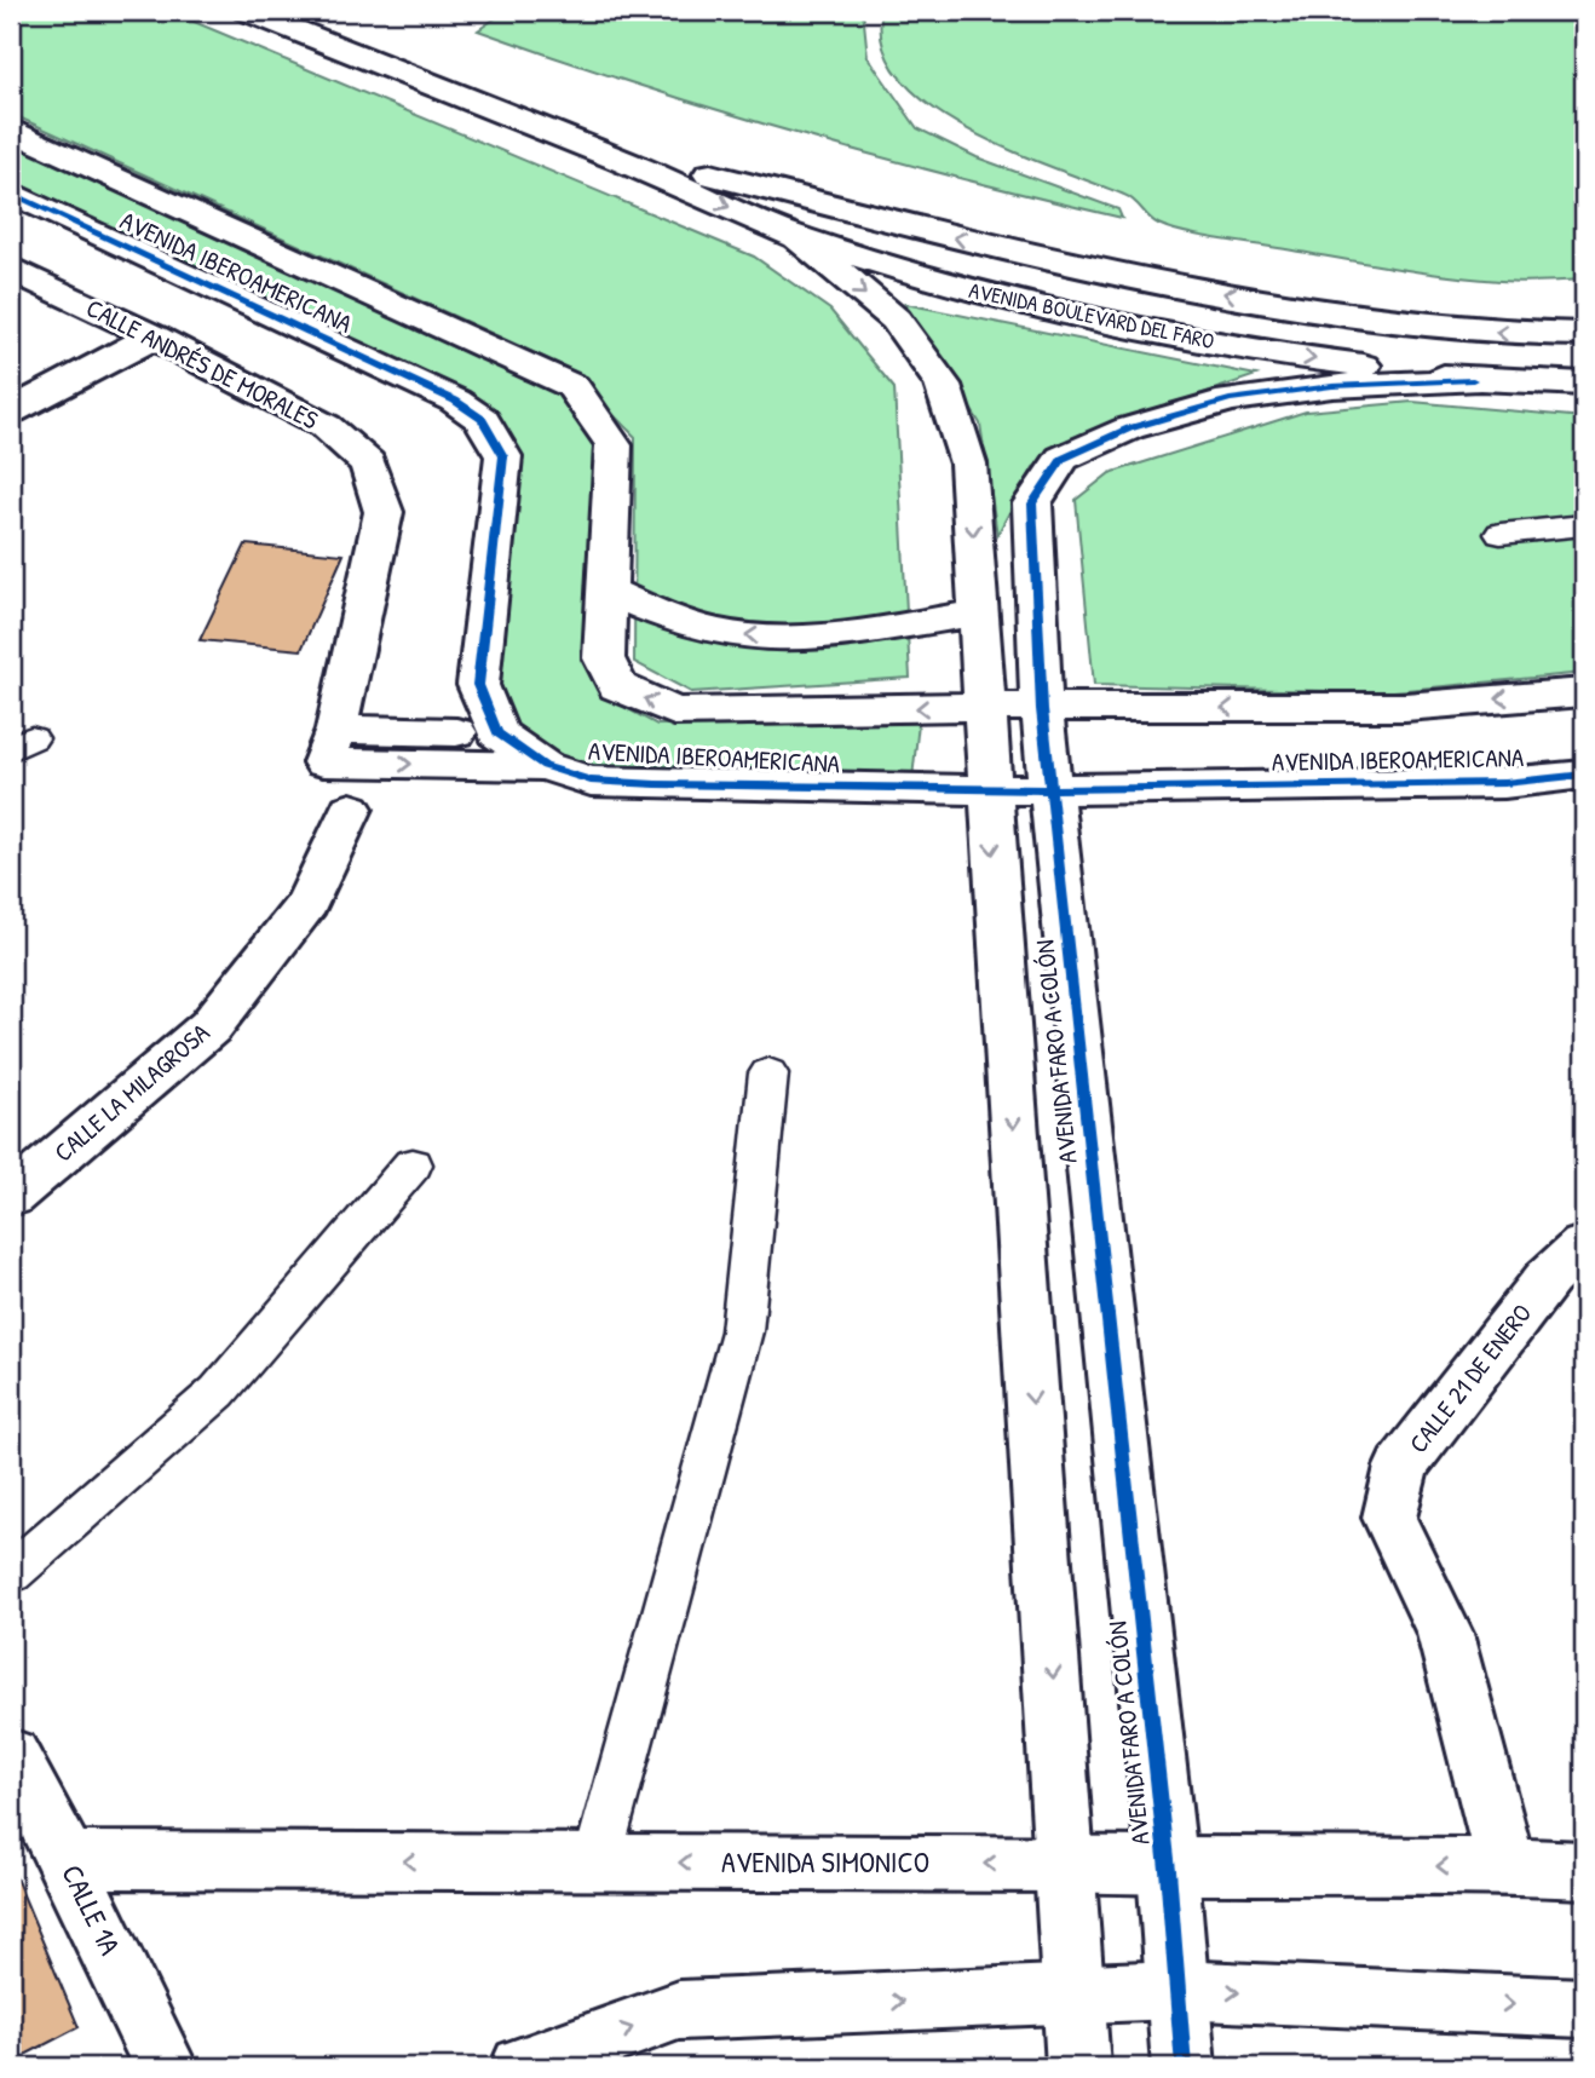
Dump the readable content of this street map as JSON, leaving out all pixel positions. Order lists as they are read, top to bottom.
{
  "streets": {
    "street": [
      "AVENIDA IBEROAMERICANA",
      "AVENIDA BOULEVARD DEL FARO",
      "CALLE ANDRÉS DE MORALES",
      "AVENIDA FARO A COLÓN",
      "CALLE LA MILAGROSA",
      "CALLE 21 DE ENERO",
      "AVENIDA SIMONICO",
      "CALLE 1A"
    ]
  },
  "crossings": [
    ["AVENIDA IBEROAMERICANA", "AVENIDA FARO A COLÓN"],
    ["AVENIDA BOULEVARD DEL FARO", "AVENIDA FARO A COLÓN"],
    ["AVENIDA FARO A COLÓN", "AVENIDA SIMONICO"],
    ["CALLE 21 DE ENERO", "AVENIDA SIMONICO"],
    ["AVENIDA SIMONICO", "CALLE 1A"]
  ]
}
